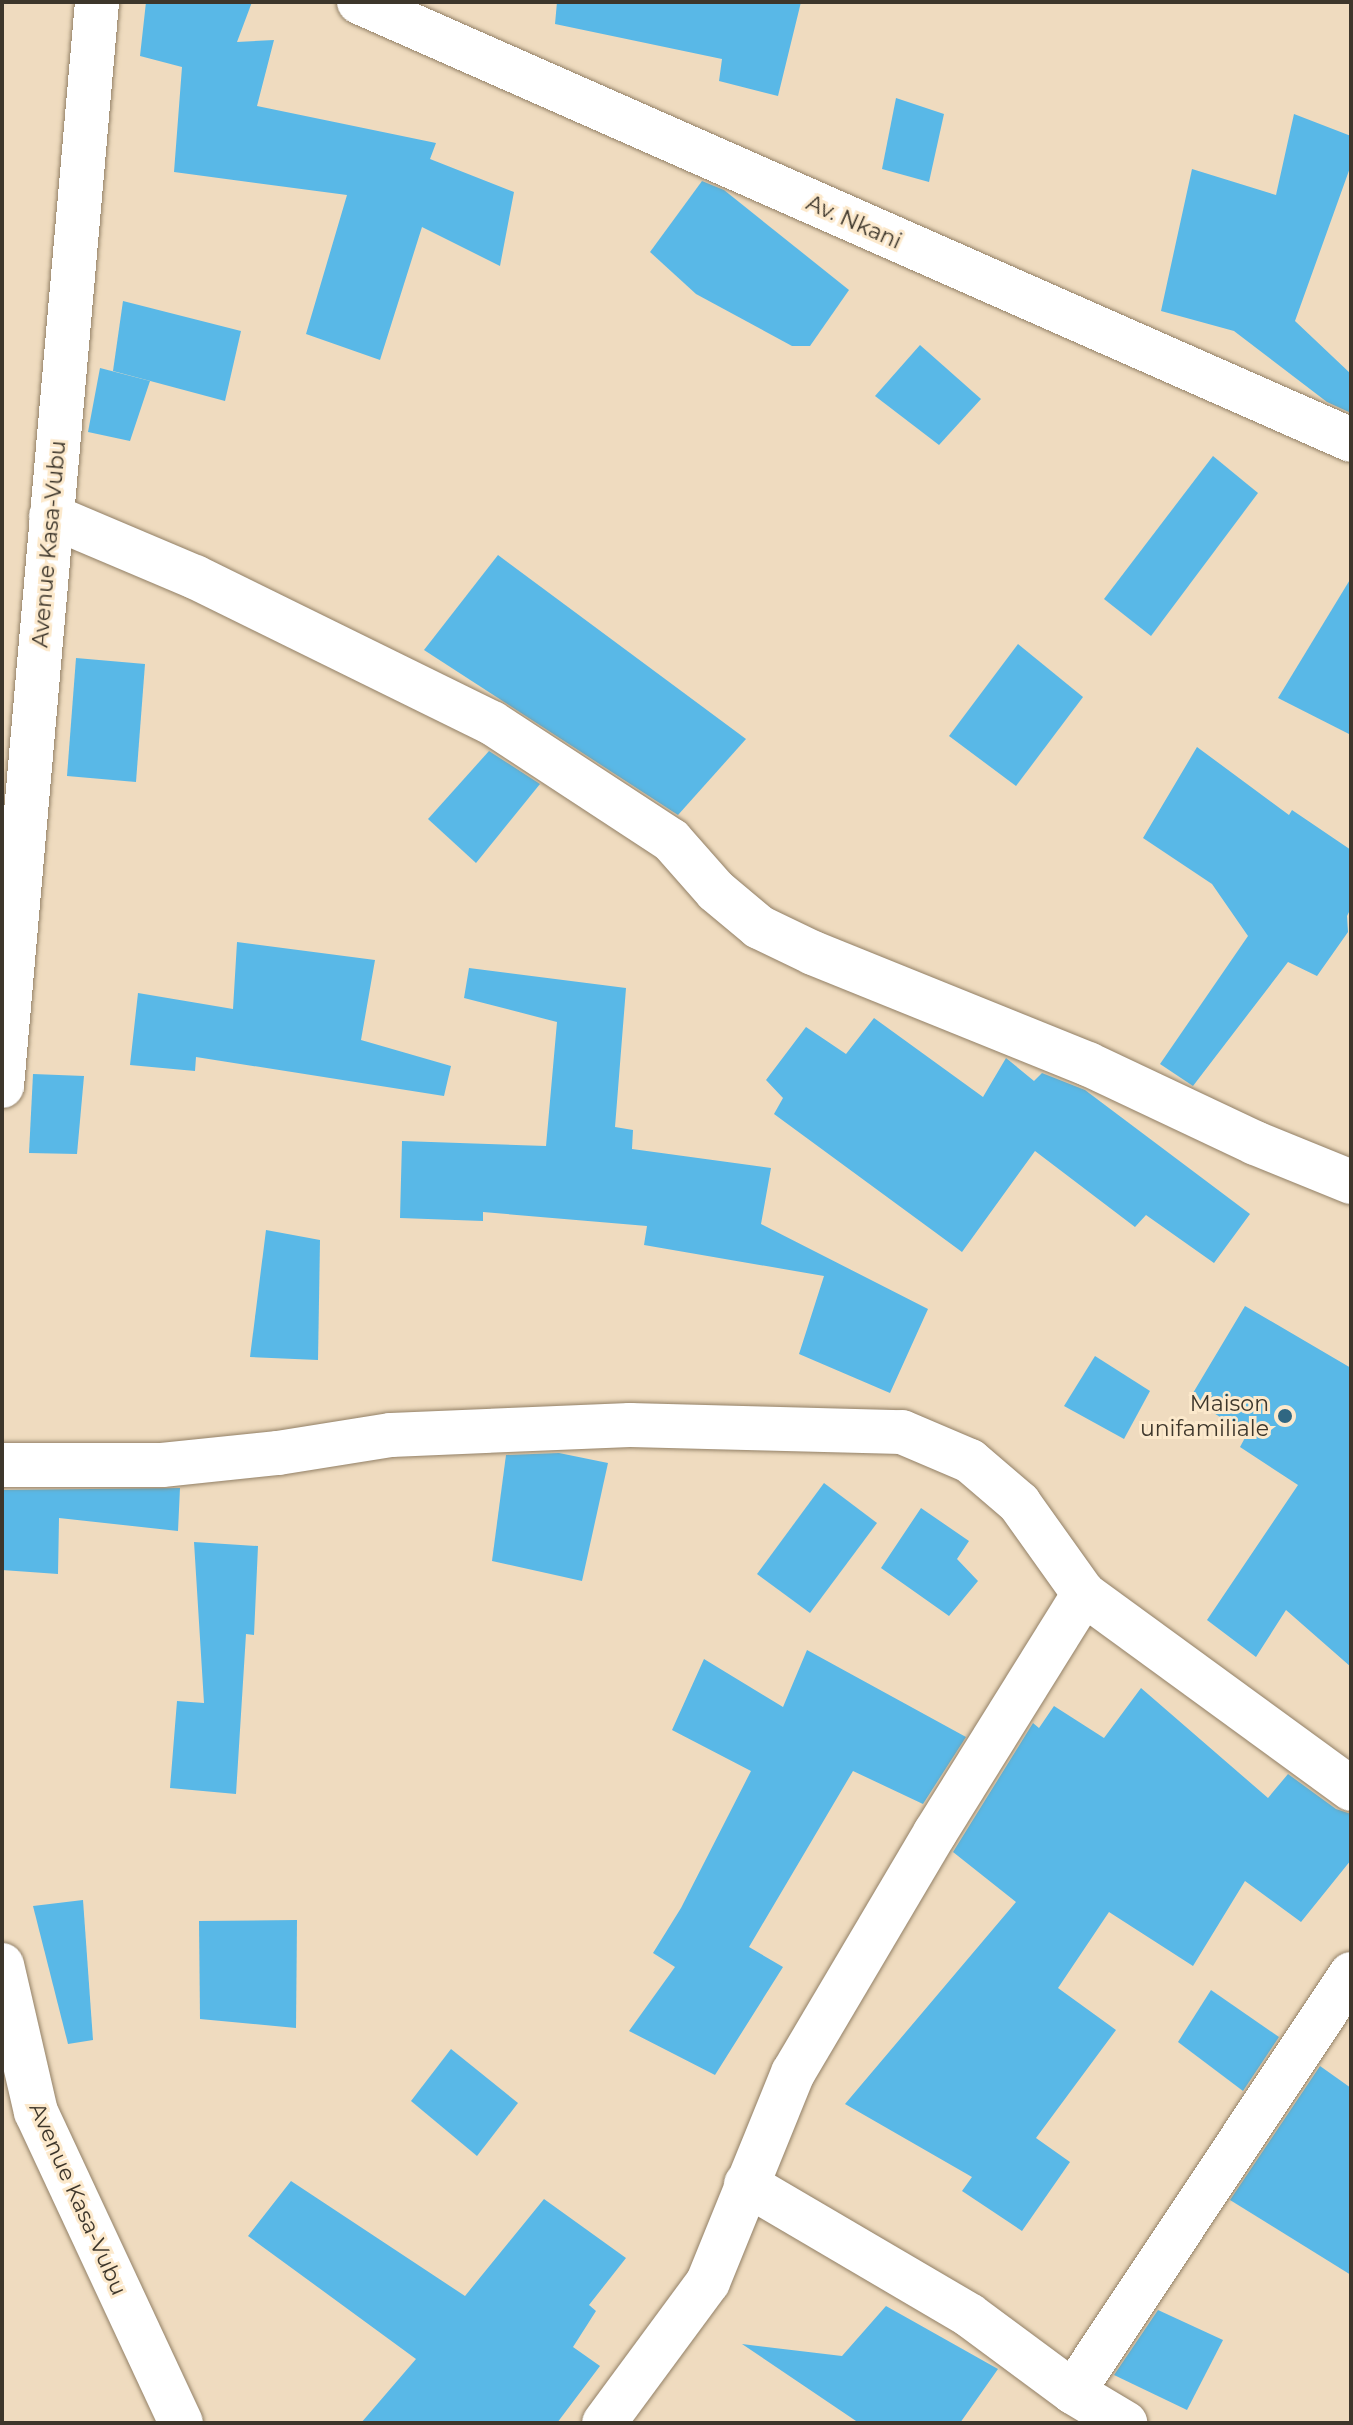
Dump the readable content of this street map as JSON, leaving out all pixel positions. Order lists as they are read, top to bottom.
{
  "streets": {
    "main road": ["Av. Nkani", "Avenue Kasa-Vubu"]
  },
  "places": ["Maison unifamiliale"]
}
